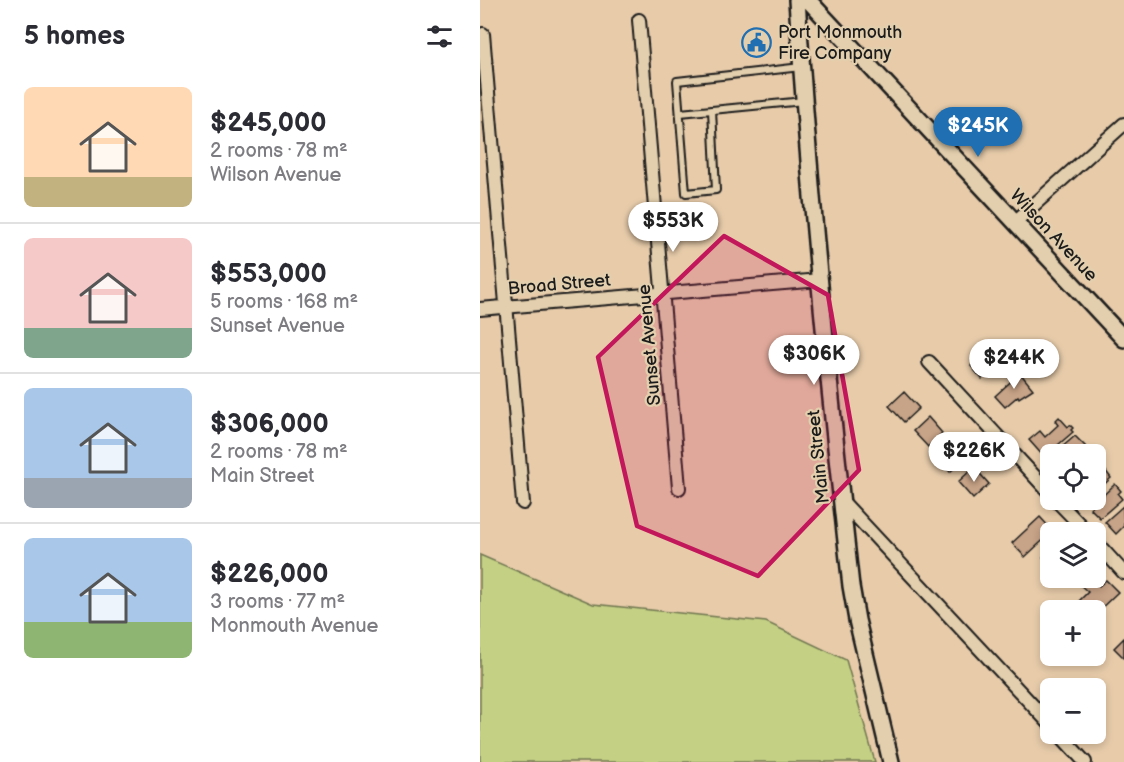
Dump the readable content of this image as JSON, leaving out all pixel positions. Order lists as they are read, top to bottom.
{
  "streets": {
    "street": [
      "Wilson Avenue",
      "Broad Street",
      "Sunset Avenue",
      "Main Street"
    ]
  },
  "crossings": [
    ["Broad Street", "Sunset Avenue"],
    ["Broad Street", "Main Street"]
  ],
  "places": {
    "public building": ["Port Monmouth Fire Company"]
  },
  "page": {
    "heading": "5 homes",
    "list": [
      {
        "name": "$245,000",
        "note": "2 rooms · 78 m² · Wilson Avenue"
      },
      {
        "name": "$553,000",
        "note": "5 rooms · 168 m² · Sunset Avenue"
      },
      {
        "name": "$306,000",
        "note": "2 rooms · 78 m² · Main Street"
      },
      {
        "name": "$226,000",
        "note": "3 rooms · 77 m² · Monmouth Avenue"
      }
    ],
    "price": [
      "$245K",
      "$553K",
      "$306K",
      "$244K",
      "$226K"
    ],
    "map_buttons": ["+", "−"]
  }
}
